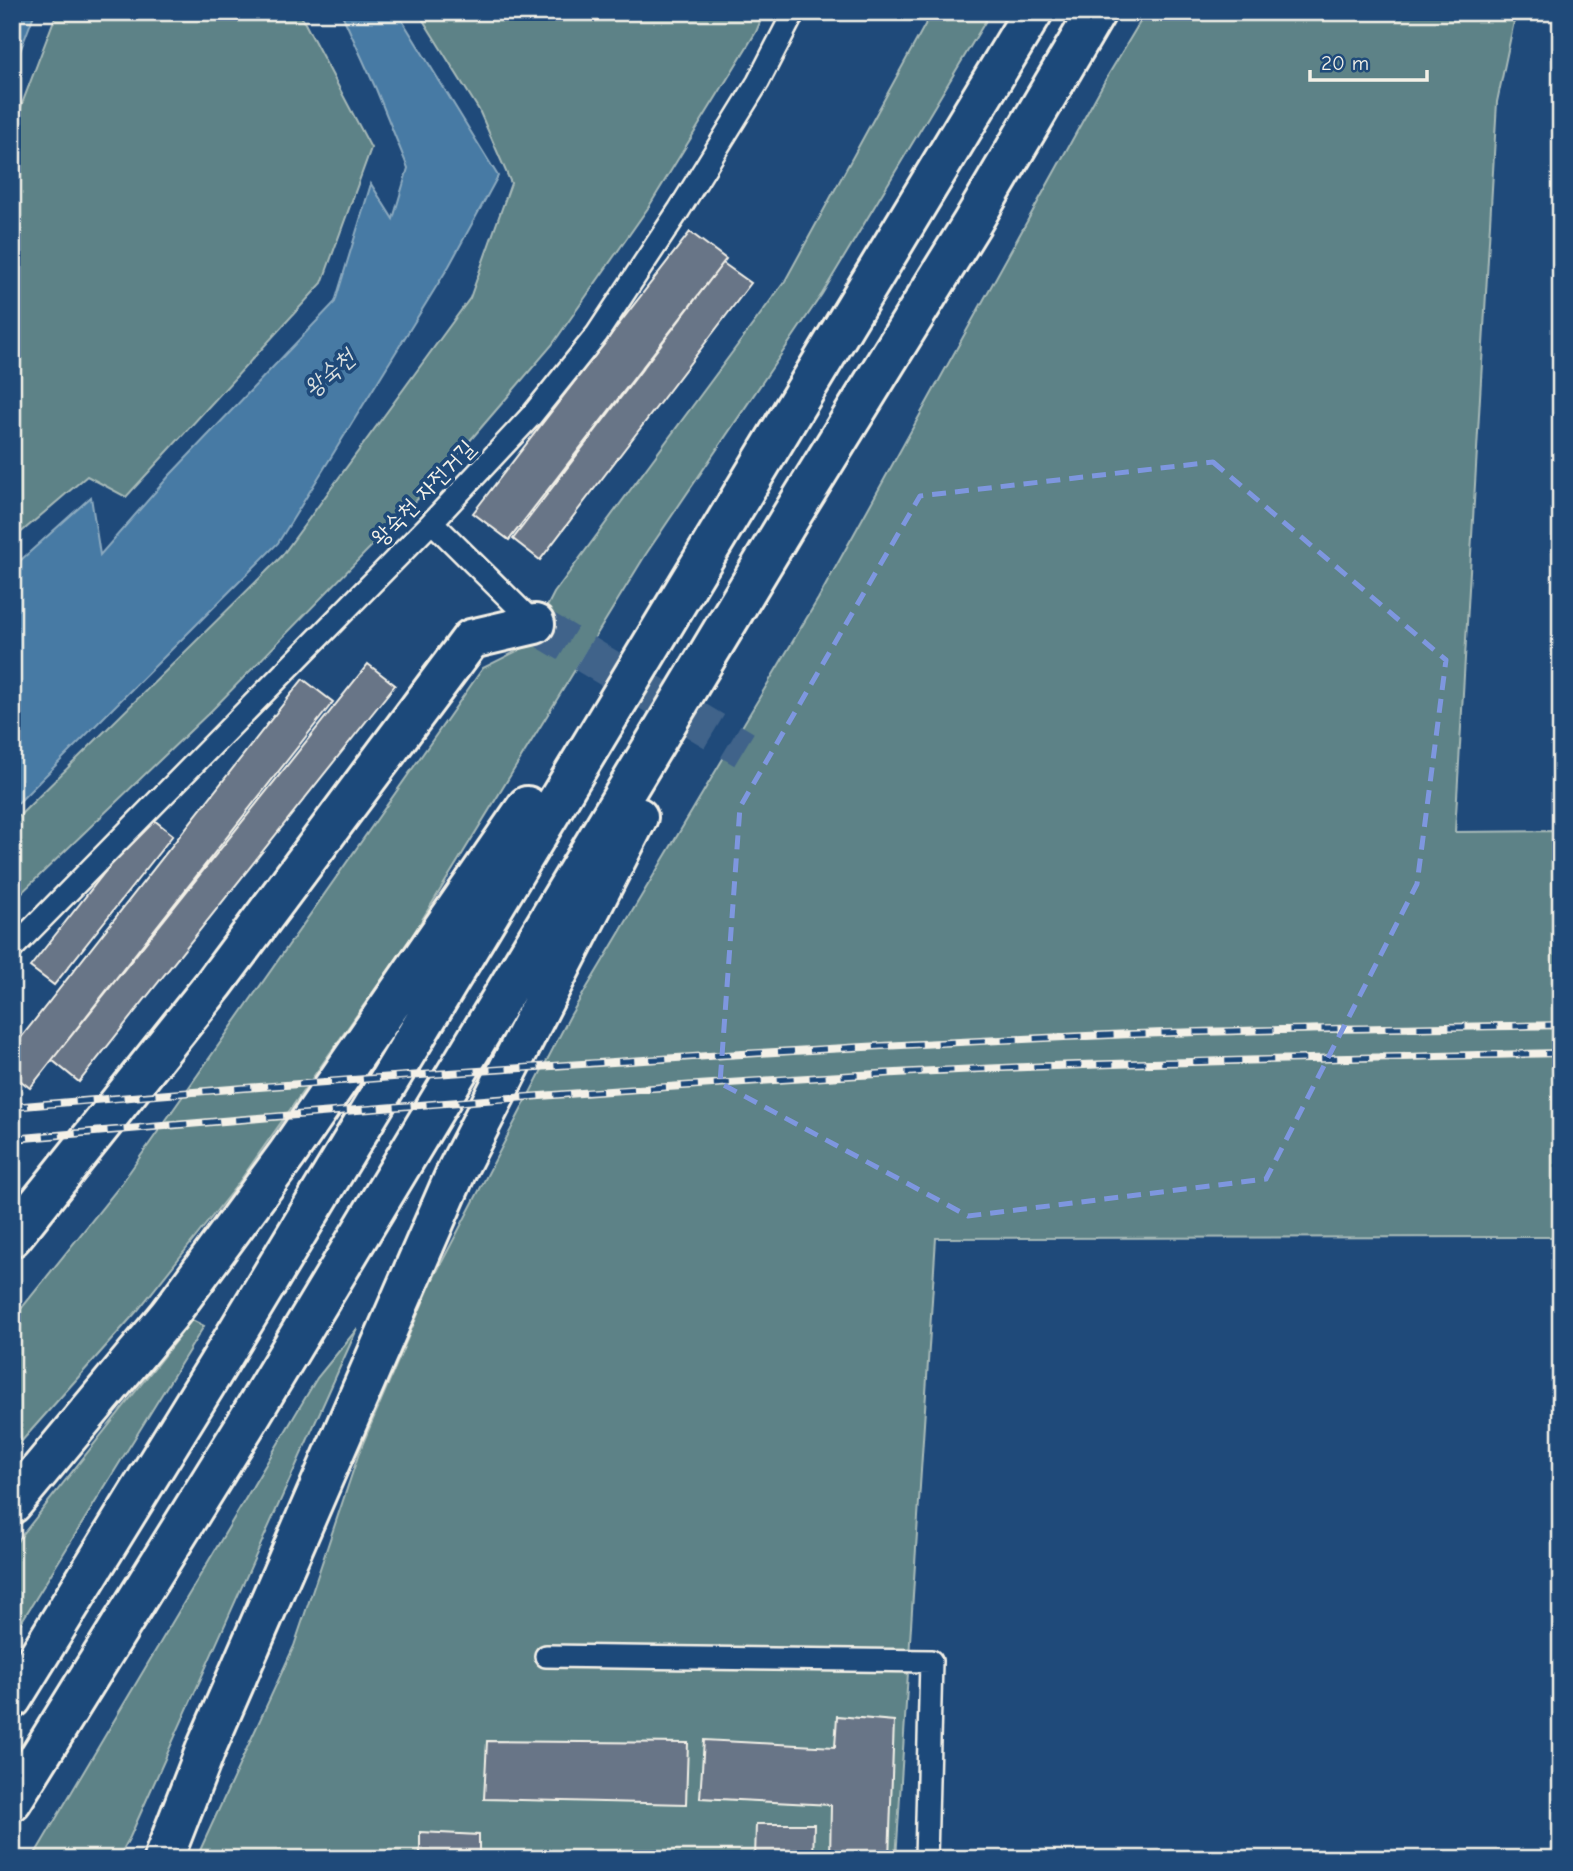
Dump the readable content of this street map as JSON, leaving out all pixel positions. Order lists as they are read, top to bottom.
{
  "streets": {
    "lane": ["왕숙천 자전거길"]
  },
  "water": ["왕숙천"],
  "scale_bar": "20 m"
}
